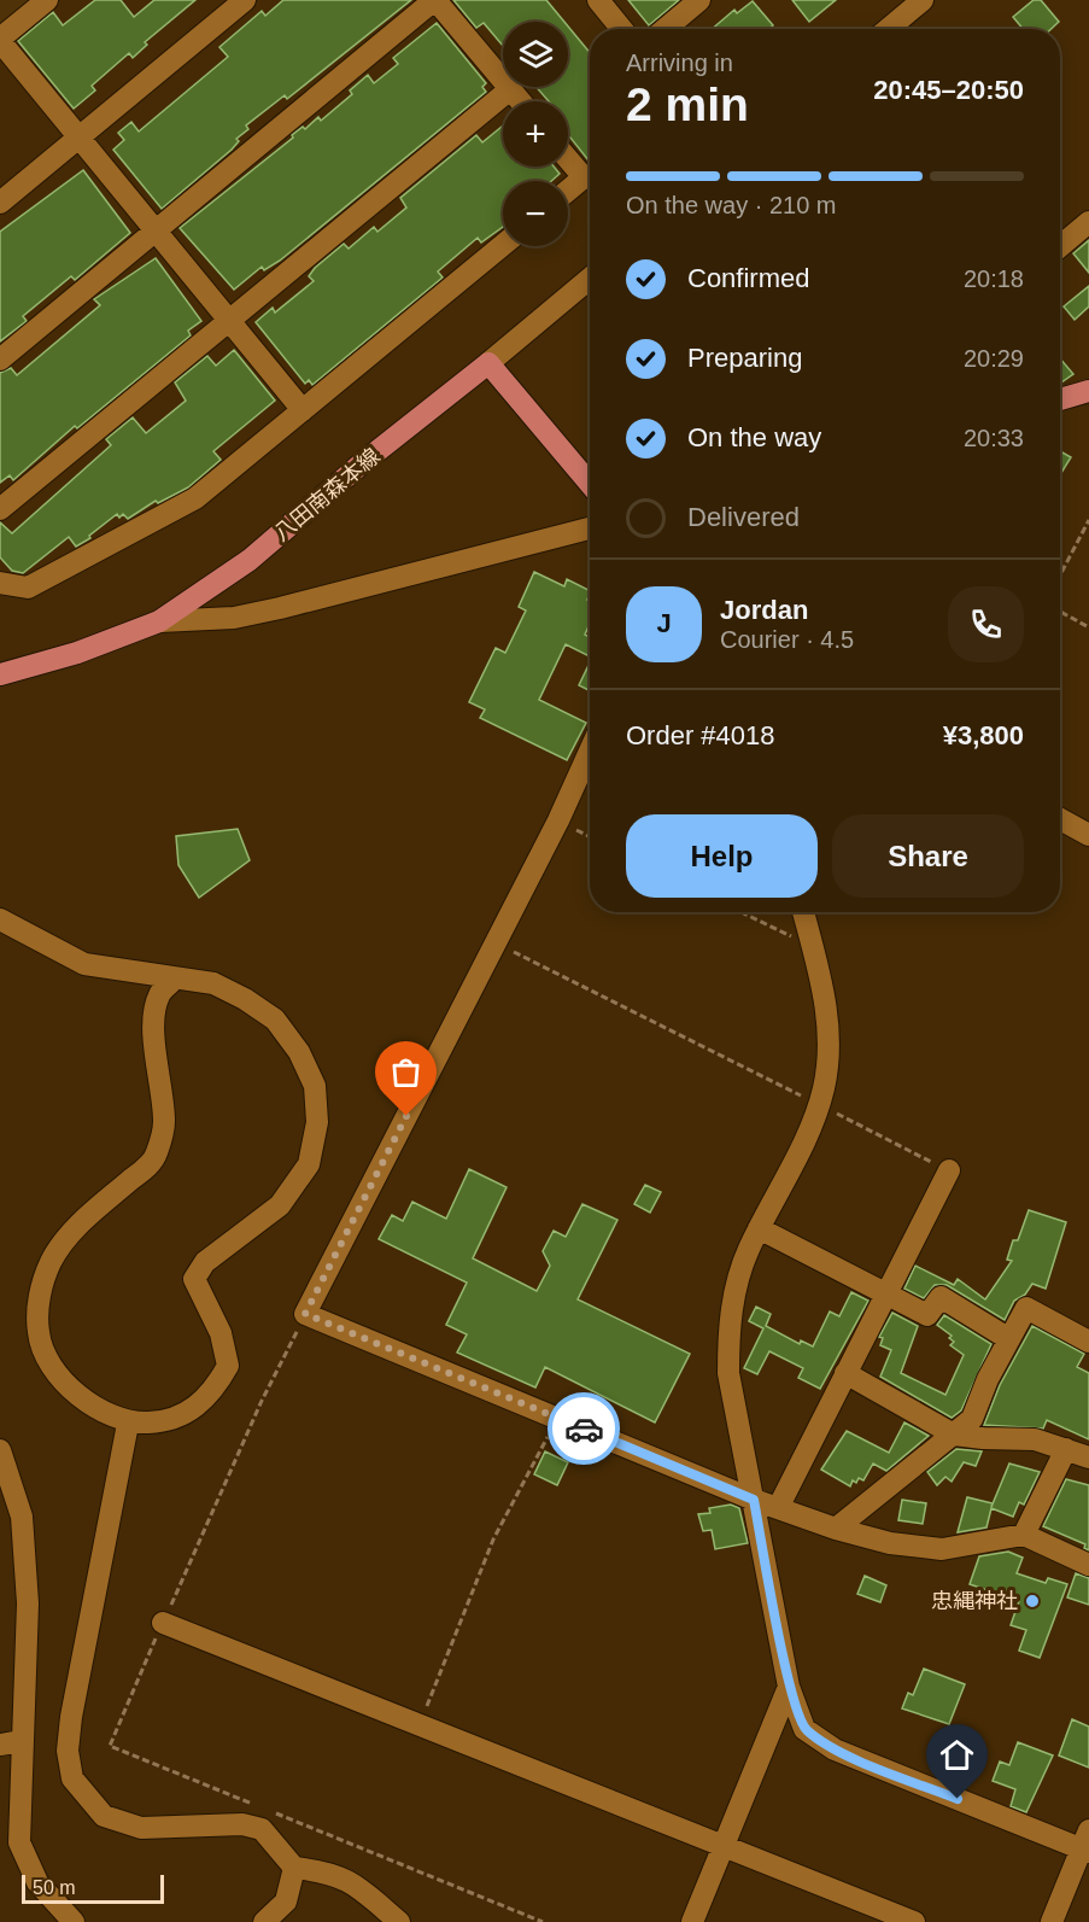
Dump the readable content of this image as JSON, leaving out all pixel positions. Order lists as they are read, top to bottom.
{
  "streets": {
    "main road": ["八田南森本線"]
  },
  "places": ["忠縄神社"],
  "scale_bar": "50 m",
  "page": {
    "map_buttons": ["+", "−"],
    "heading": ["2 min", "Arriving in", "20:45–20:50"],
    "panel": [
      "Jordan",
      "Courier · 4.5",
      "Order #4018",
      "¥3,800"
    ],
    "bar": "On the way · 210 m",
    "list": [
      ["Confirmed", "20:18"],
      ["Preparing", "20:29"],
      ["On the way", "20:33"],
      "Delivered"
    ],
    "round": "J",
    "buttons": ["Help", "Share"],
    "scale": "50 m"
  }
}
